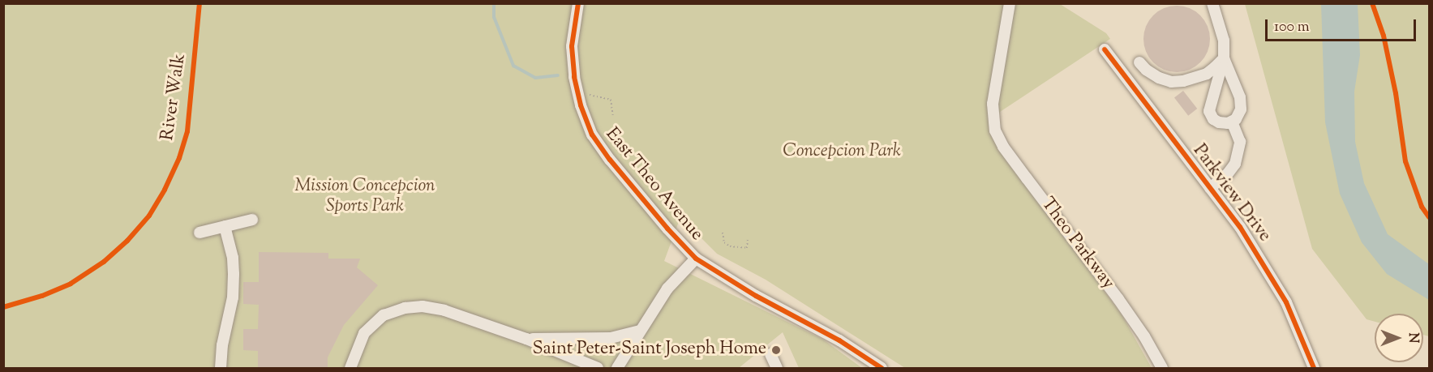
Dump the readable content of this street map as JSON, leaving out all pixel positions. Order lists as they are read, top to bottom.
{
  "streets": {
    "street": ["East Theo Avenue", "Parkview Drive", "Theo Parkway"],
    "cycle path": ["River Walk"]
  },
  "parks": ["Concepcion Park", "Mission Concepcion Sports Park"],
  "places": ["Saint Peter-Saint Joseph Home"],
  "scale_bar": "100 m",
  "north": "right"
}
